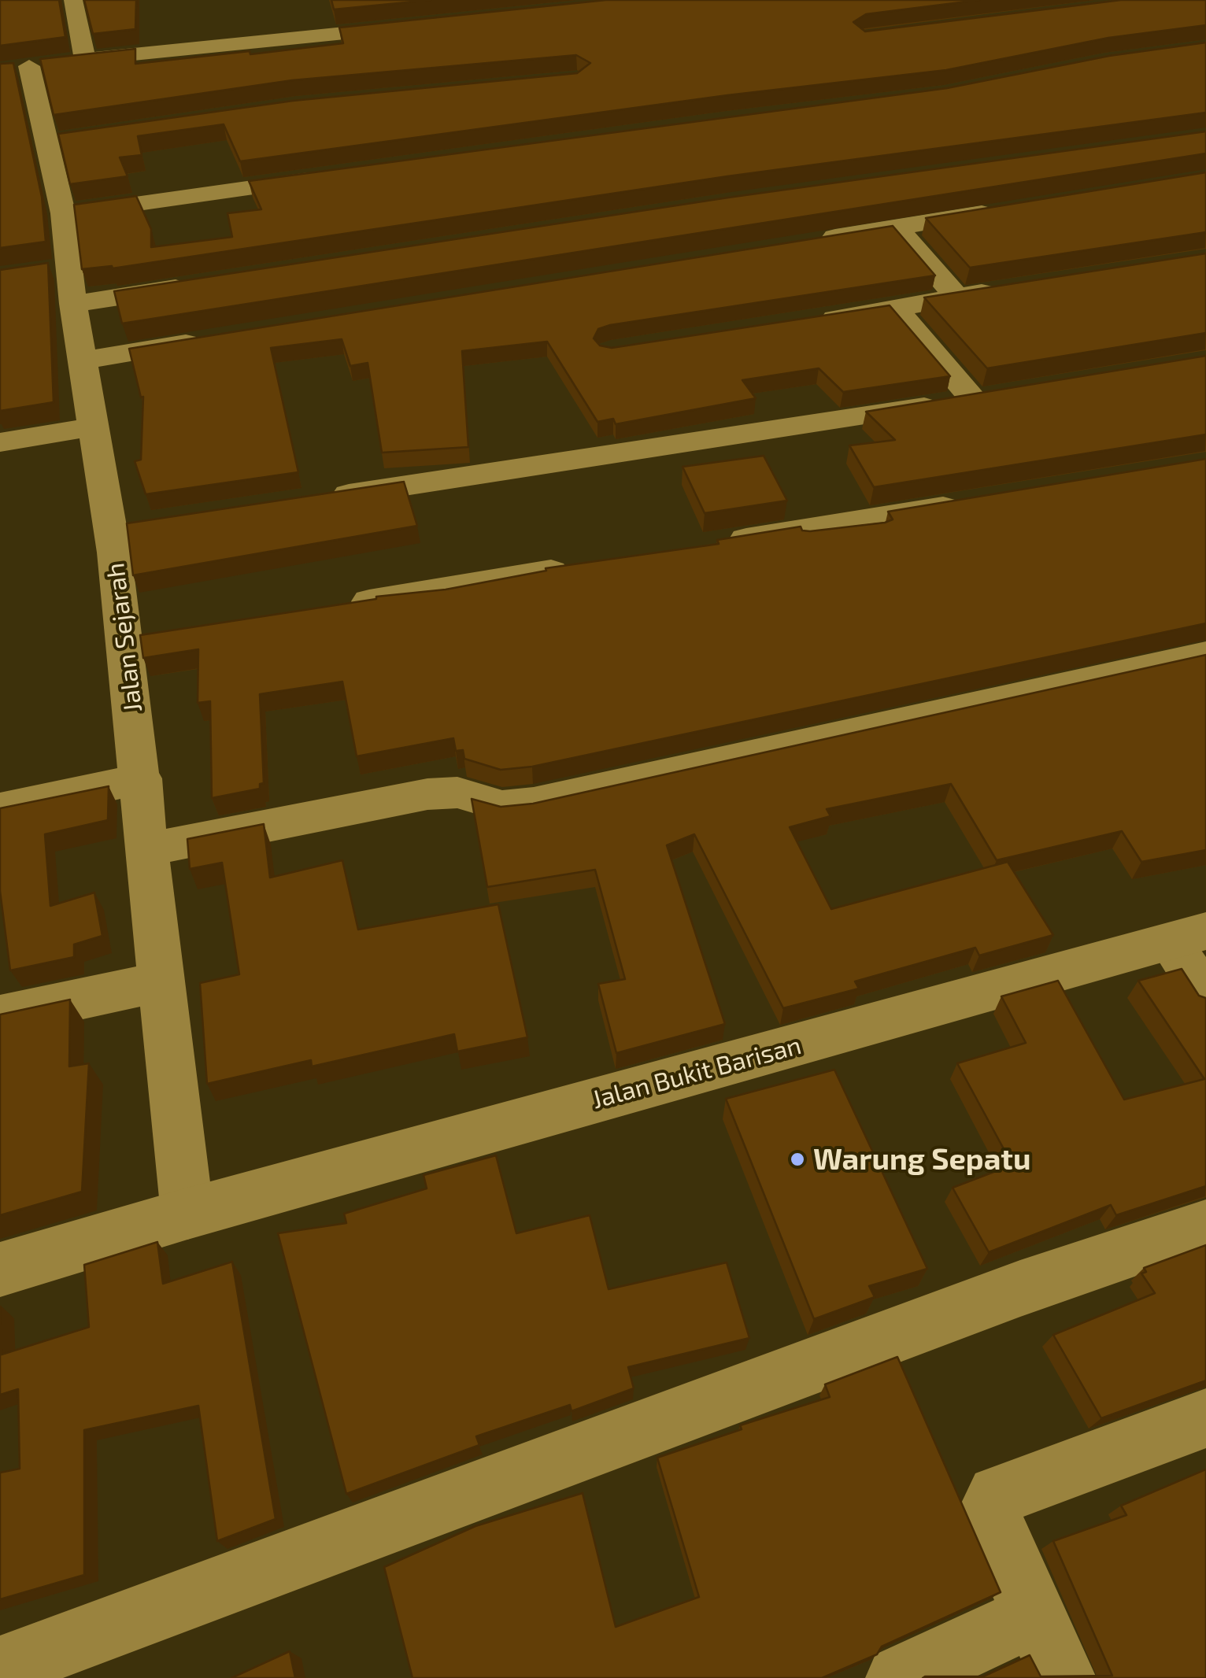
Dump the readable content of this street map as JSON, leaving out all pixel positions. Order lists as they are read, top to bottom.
{
  "streets": {
    "street": ["Jalan Sejarah", "Jalan Bukit Barisan"]
  },
  "crossings": [
    ["Jalan Sejarah", "Jalan Bukit Barisan"]
  ],
  "places": ["Warung Sepatu"]
}
